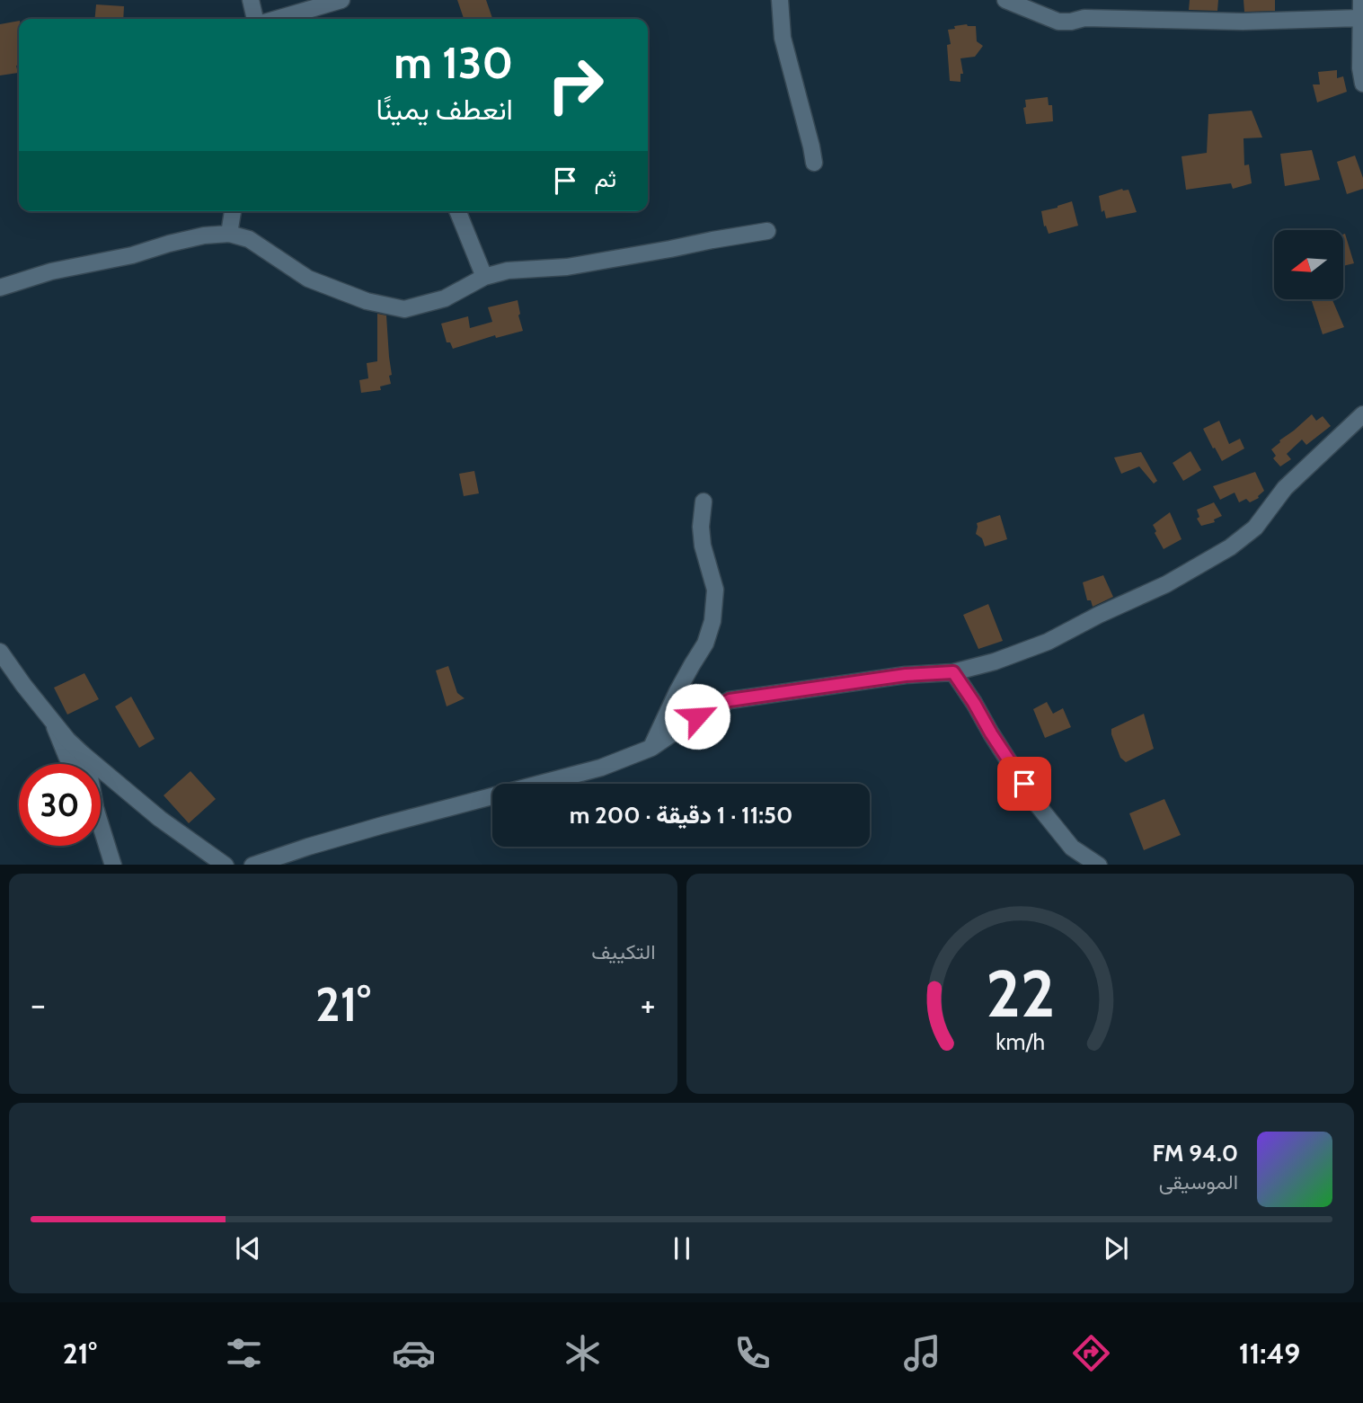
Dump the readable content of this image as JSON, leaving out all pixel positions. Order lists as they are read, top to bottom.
{
  "north": "left",
  "page": {
    "turn": ["130 m", "انعطف يمينًا"],
    "then": "ثم",
    "limit": "30",
    "trip": "11:50 · 1 دقيقة · 200 m",
    "tile": "التكييف",
    "heat": ["−", "21°", "+"],
    "song": ["94.0 FM", "الموسيقى"],
    "tabs": ["11:49", "21°"],
    "gauge": ["22", "km/h"]
  }
}
